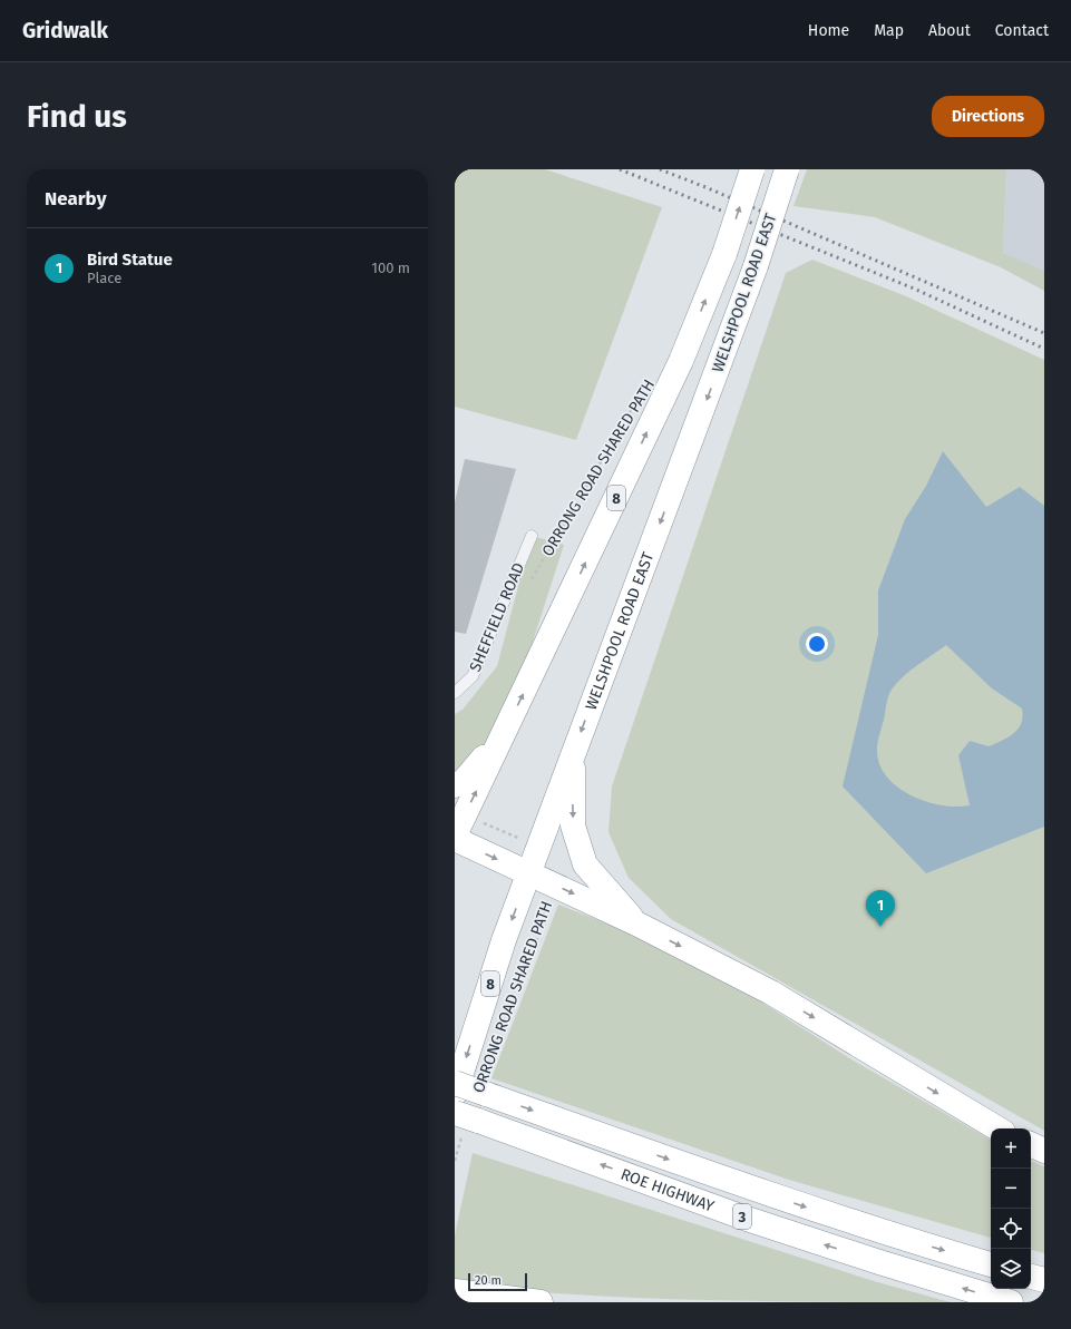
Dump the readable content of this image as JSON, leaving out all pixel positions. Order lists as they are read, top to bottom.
{
  "streets": {
    "highway": [
      "WELSHPOOL ROAD EAST",
      "8",
      "ROE HIGHWAY",
      "3"
    ],
    "lane": ["SHEFFIELD ROAD"],
    "path": ["ORRONG ROAD SHARED PATH"]
  },
  "scale_bar": "20 m",
  "page": {
    "header": "Gridwalk",
    "nav": [
      "Home",
      "Map",
      "About",
      "Contact"
    ],
    "buttons": "Directions",
    "title": "Find us",
    "heading": "Nearby",
    "list": [
      {
        "mark": "1",
        "name": "Bird Statue",
        "note": "Place",
        "value": "100 m"
      }
    ],
    "pins": "1",
    "map_buttons": ["+", "−"],
    "scale": "20 m"
  }
}
